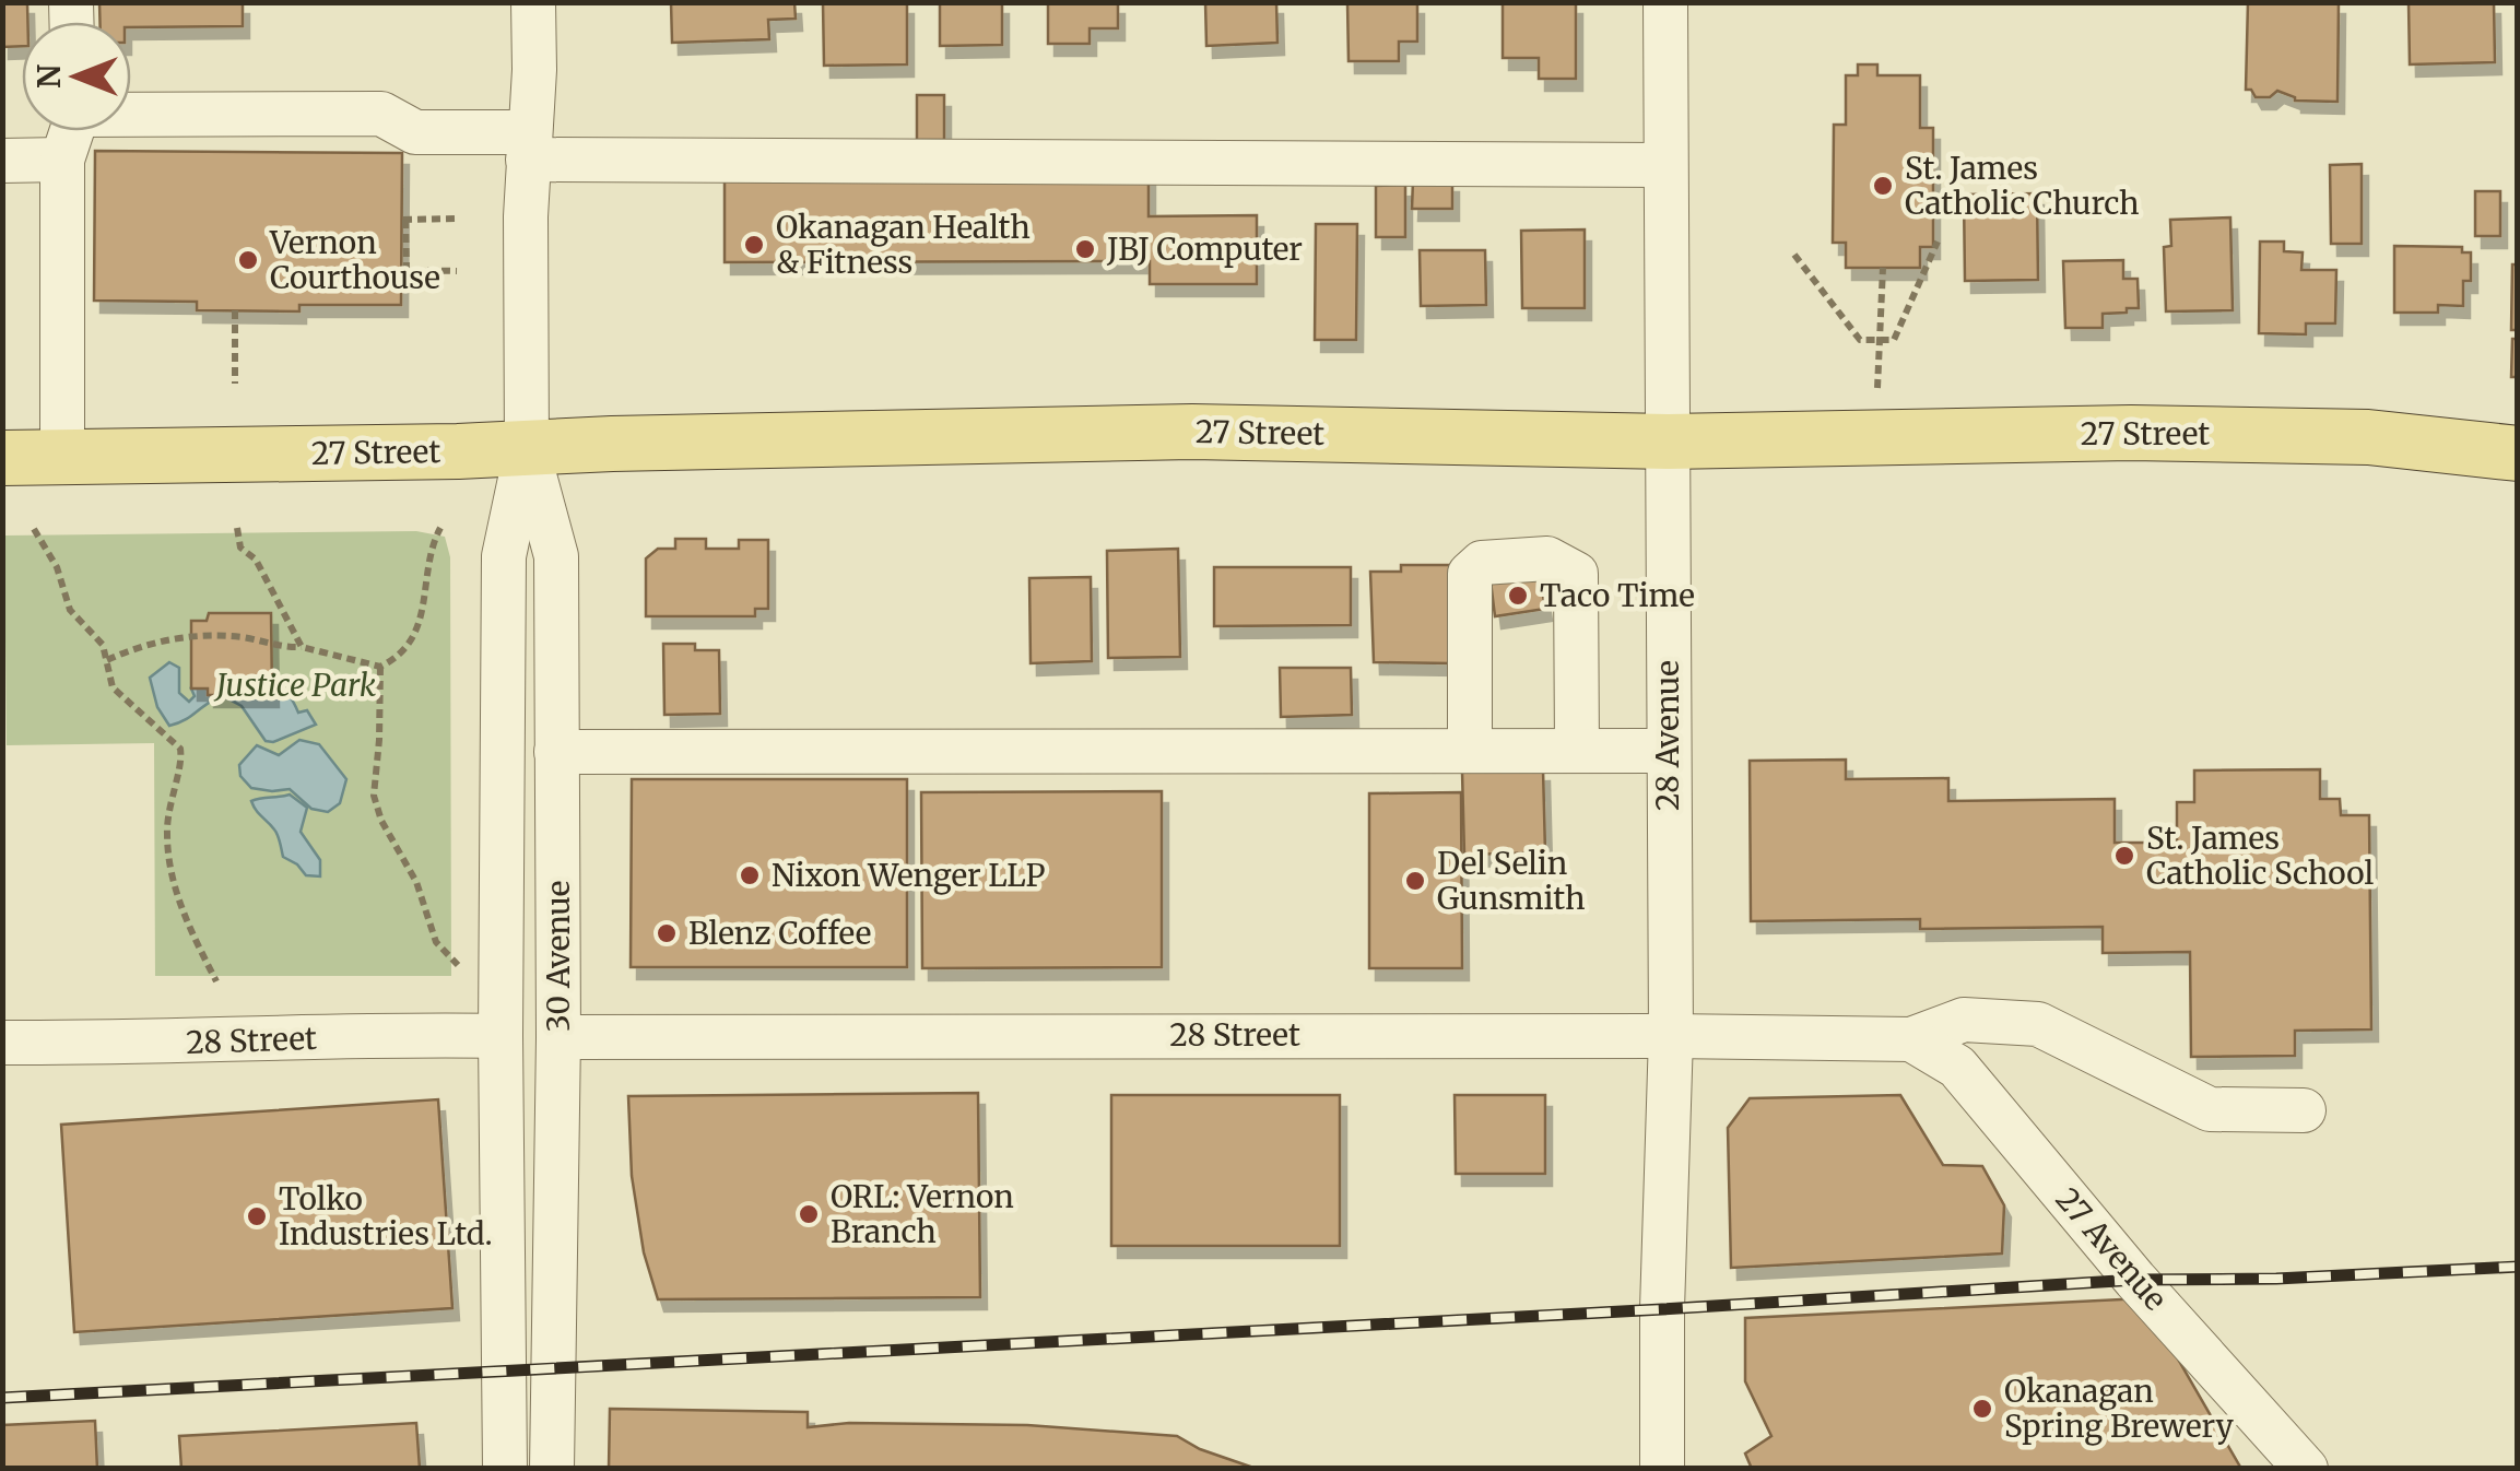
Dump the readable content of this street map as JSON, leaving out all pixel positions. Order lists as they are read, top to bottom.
{
  "streets": {
    "main road": ["27 Street"],
    "street": [
      "28 Avenue",
      "30 Avenue",
      "28 Street",
      "27 Avenue"
    ]
  },
  "crossings": [
    ["27 Street", "28 Avenue"],
    ["27 Street", "30 Avenue"],
    ["28 Avenue", "28 Street"],
    ["30 Avenue", "28 Street"],
    ["28 Street", "27 Avenue"]
  ],
  "parks": ["Justice Park"],
  "places": [
    "St. James Catholic Church",
    "Okanagan Health & Fitness",
    "JBJ Computer",
    "Vernon Courthouse",
    "Taco Time",
    "St. James Catholic School",
    "Nixon Wenger LLP",
    "Del Selin Gunsmith",
    "Blenz Coffee",
    "ORL: Vernon Branch",
    "Tolko Industries Ltd.",
    "Okanagan Spring Brewery"
  ],
  "north": "left"
}
